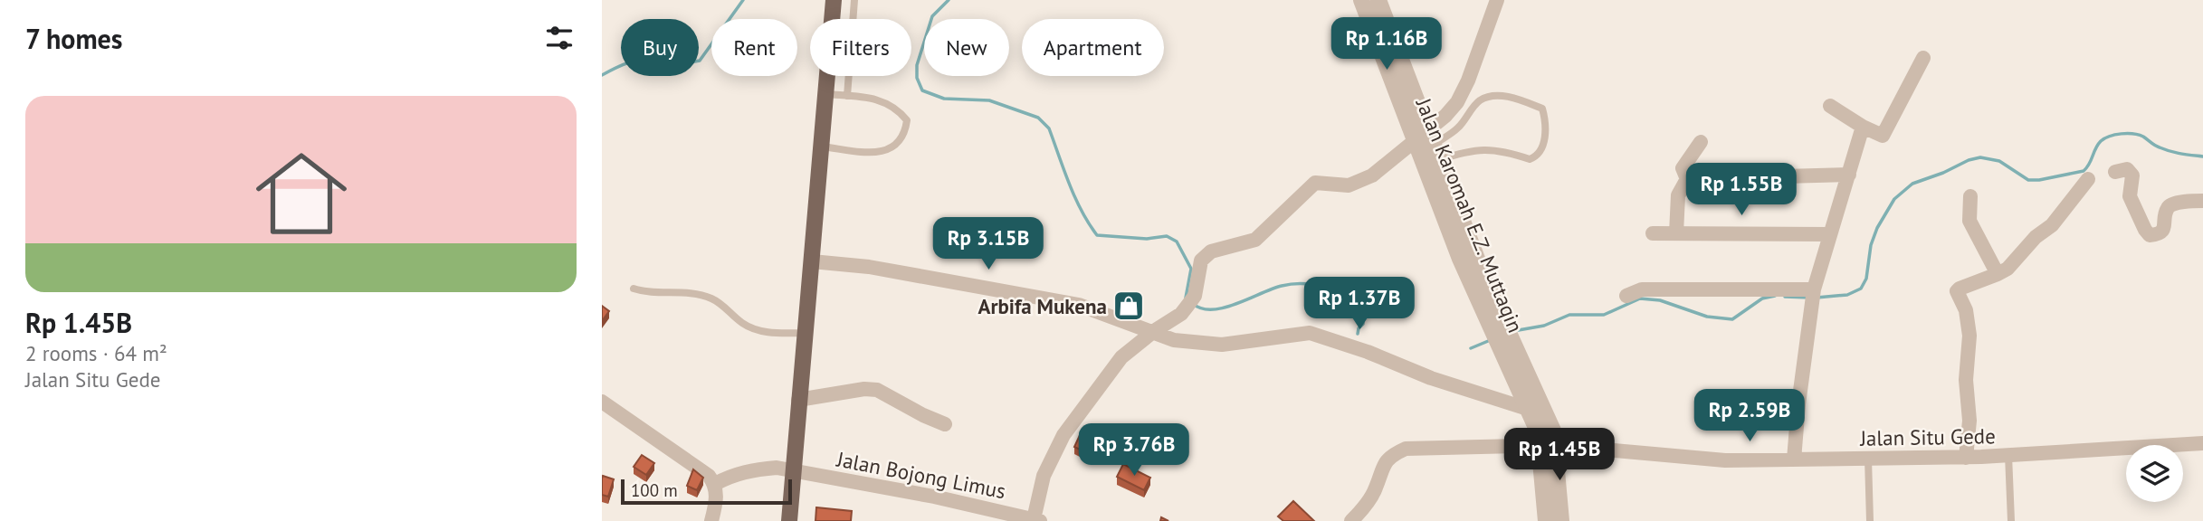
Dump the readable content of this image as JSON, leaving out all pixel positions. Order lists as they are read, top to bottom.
{
  "streets": {
    "street": ["Jalan Karomah E.Z. Muttaqin", "Jalan Situ Gede", "Jalan Bojong Limus"]
  },
  "crossings": [
    ["Jalan Karomah E.Z. Muttaqin", "Jalan Situ Gede"]
  ],
  "places": {
    "shop": ["Arbifa Mukena"]
  },
  "scale_bar": "100 m",
  "page": {
    "heading": "7 homes",
    "price": [
      "Rp 1.16B",
      "Rp 1.55B",
      "Rp 3.15B",
      "Rp 1.37B",
      "Rp 2.59B",
      "Rp 3.76B",
      "Rp 1.45B"
    ],
    "chip": [
      "Buy",
      "Rent",
      "Filters",
      "New",
      "Apartment"
    ],
    "list": [
      {
        "name": "Rp 1.45B",
        "note": "2 rooms · 64 m² · Jalan Situ Gede"
      }
    ],
    "scale": "100 m"
  }
}
